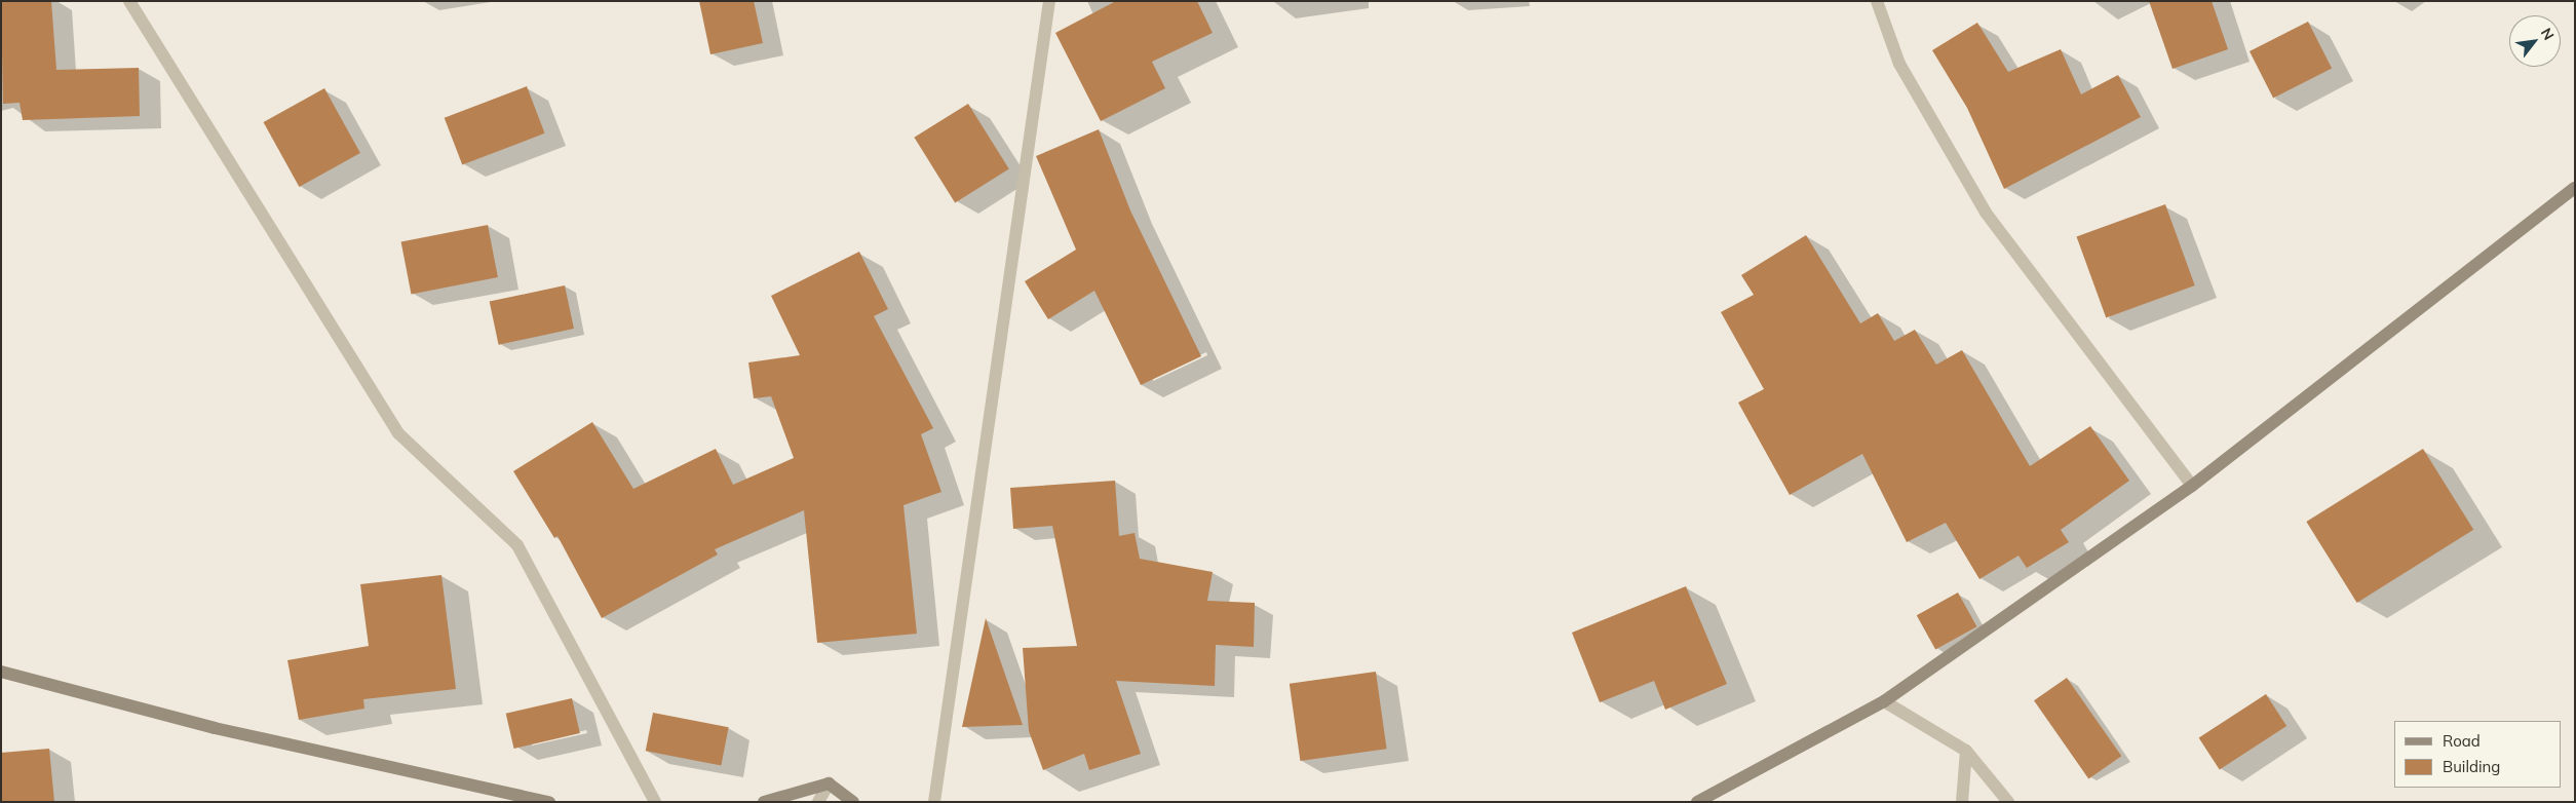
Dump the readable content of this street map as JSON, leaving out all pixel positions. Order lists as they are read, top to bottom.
{
  "legend": ["Road", "Building"],
  "north": "top right"
}
